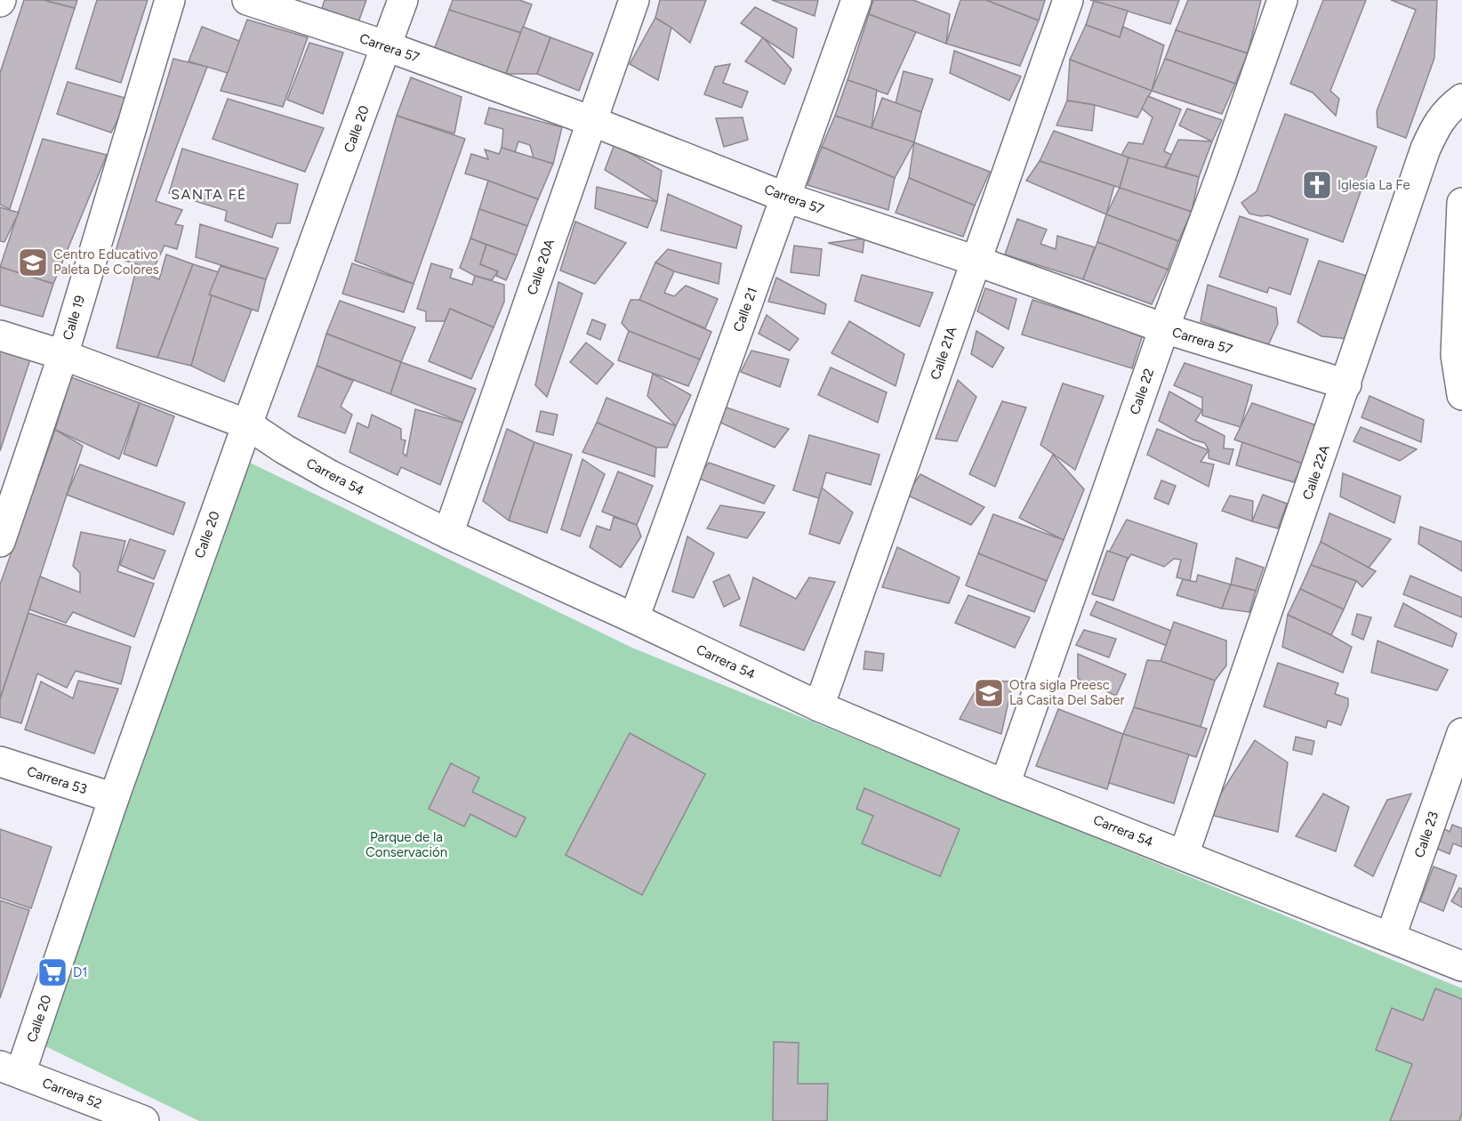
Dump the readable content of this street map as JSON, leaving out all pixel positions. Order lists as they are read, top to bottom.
{
  "streets": {
    "street": [
      "Carrera 57",
      "Calle 20",
      "Calle 20A",
      "Calle 21",
      "Calle 19",
      "Calle 21A",
      "Calle 22",
      "Calle 22A",
      "Carrera 54",
      "Carrera 53",
      "Calle 23",
      "Carrera 52"
    ]
  },
  "crossings": [
    ["Carrera 57", "Calle 20"],
    ["Carrera 57", "Calle 20A"],
    ["Carrera 57", "Calle 21"],
    ["Carrera 57", "Calle 21A"],
    ["Carrera 57", "Calle 22"],
    ["Carrera 57", "Calle 22A"],
    ["Calle 20", "Carrera 54"],
    ["Calle 20", "Carrera 53"],
    ["Calle 20", "Carrera 52"],
    ["Calle 20A", "Carrera 54"],
    ["Calle 21", "Carrera 54"],
    ["Calle 19", "Carrera 54"],
    ["Calle 21A", "Carrera 54"],
    ["Calle 22", "Carrera 54"],
    ["Calle 22A", "Carrera 54"],
    ["Carrera 54", "Calle 23"]
  ],
  "districts": ["SANTA FÉ"],
  "parks": ["Parque de la Conservación"],
  "places": {
    "church": ["Iglesia La Fe"],
    "school or university": ["Centro Educativo Paleta De Colores", "Otra sigla Preesc La Casita Del Saber"],
    "supermarket": ["D1"]
  }
}
